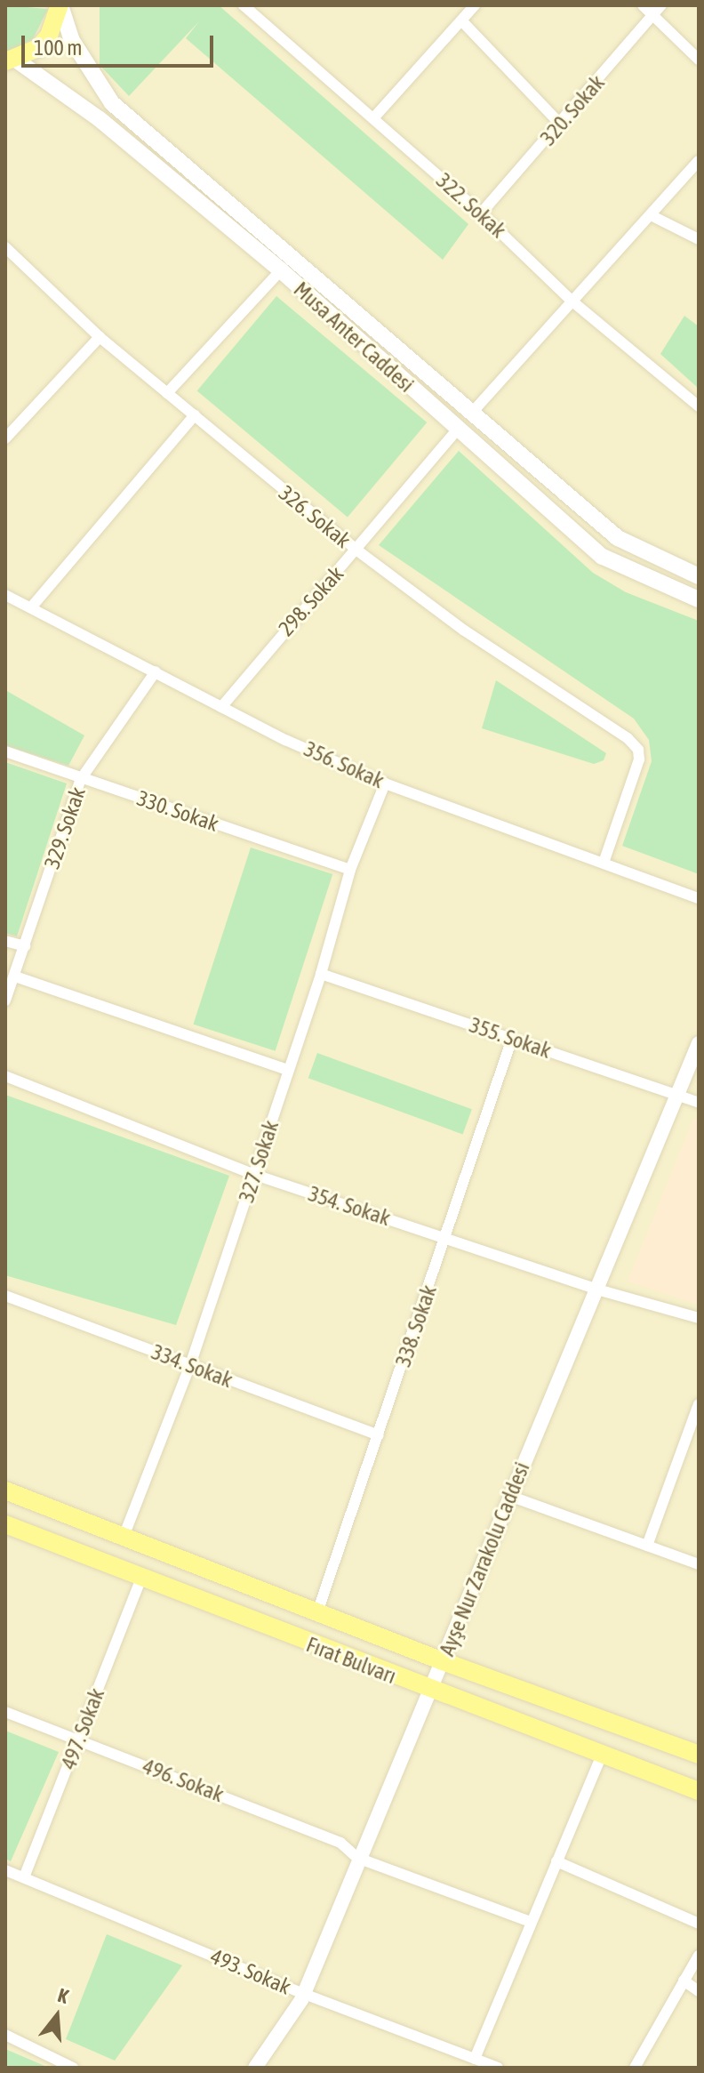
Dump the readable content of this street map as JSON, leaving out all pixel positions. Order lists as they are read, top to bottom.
{
  "streets": {
    "main road": ["Musa Anter Caddesi", "Fırat Bulvarı"],
    "street": [
      "320. Sokak",
      "322. Sokak",
      "326. Sokak",
      "298. Sokak",
      "356. Sokak",
      "330. Sokak",
      "329. Sokak",
      "355. Sokak",
      "327. Sokak",
      "354. Sokak",
      "338. Sokak",
      "334. Sokak",
      "Ayşe Nur Zarakolu Caddesi",
      "497. Sokak",
      "496. Sokak",
      "493. Sokak"
    ]
  },
  "crossings": [
    ["320. Sokak", "322. Sokak"],
    ["Musa Anter Caddesi", "298. Sokak"],
    ["326. Sokak", "298. Sokak"],
    ["326. Sokak", "356. Sokak"],
    ["298. Sokak", "356. Sokak"],
    ["356. Sokak", "329. Sokak"],
    ["356. Sokak", "327. Sokak"],
    ["330. Sokak", "329. Sokak"],
    ["330. Sokak", "327. Sokak"],
    ["355. Sokak", "327. Sokak"],
    ["355. Sokak", "338. Sokak"],
    ["355. Sokak", "Ayşe Nur Zarakolu Caddesi"],
    ["327. Sokak", "354. Sokak"],
    ["327. Sokak", "334. Sokak"],
    ["327. Sokak", "Fırat Bulvarı"],
    ["354. Sokak", "338. Sokak"],
    ["354. Sokak", "Ayşe Nur Zarakolu Caddesi"],
    ["338. Sokak", "334. Sokak"],
    ["338. Sokak", "Fırat Bulvarı"],
    ["Ayşe Nur Zarakolu Caddesi", "Fırat Bulvarı"],
    ["Ayşe Nur Zarakolu Caddesi", "496. Sokak"],
    ["Ayşe Nur Zarakolu Caddesi", "493. Sokak"],
    ["Fırat Bulvarı", "497. Sokak"],
    ["497. Sokak", "496. Sokak"],
    ["497. Sokak", "493. Sokak"]
  ],
  "scale_bar": "100 m",
  "north": "top"
}
